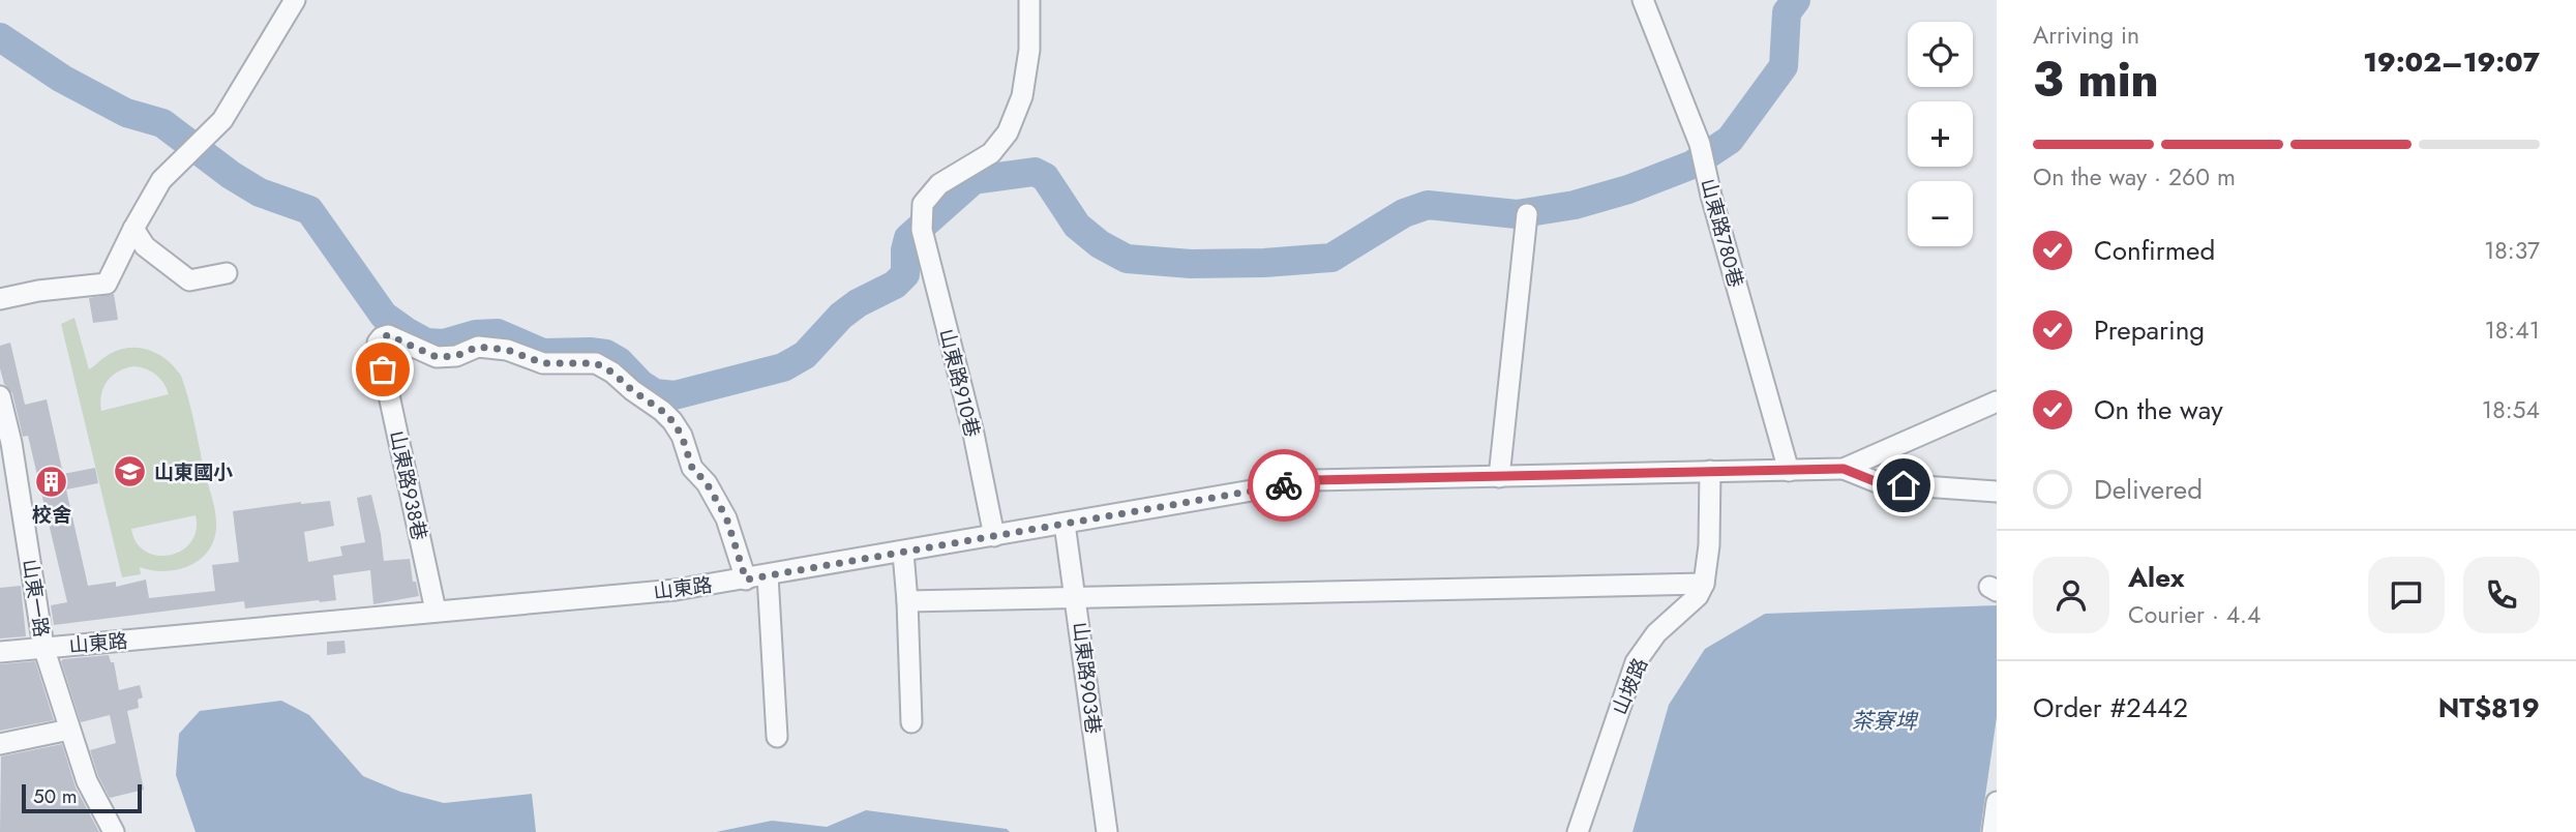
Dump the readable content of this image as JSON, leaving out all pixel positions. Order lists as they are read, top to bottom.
{
  "streets": {
    "street": [
      "山東路780巷",
      "山東路910巷",
      "山東路938巷",
      "山東路",
      "山東一路",
      "山東路903巷",
      "山坡路"
    ]
  },
  "crossings": [
    ["山東路780巷", "山東路"],
    ["山東路910巷", "山東路"],
    ["山東路938巷", "山東路"],
    ["山東路", "山東一路"],
    ["山東路", "山東路903巷"]
  ],
  "water": ["茶寮埤"],
  "places": {
    "school or university": ["山東國小"],
    "building": ["校舍"]
  },
  "scale_bar": "50 m",
  "page": {
    "heading": ["3 min", "Arriving in", "19:02–19:07"],
    "panel": [
      "Alex",
      "Courier · 4.4",
      "Order #2442",
      "NT$819"
    ],
    "map_buttons": ["+", "−"],
    "bar": "On the way · 260 m",
    "list": [
      ["Confirmed", "18:37"],
      ["Preparing", "18:41"],
      ["On the way", "18:54"],
      "Delivered"
    ],
    "scale": "50 m"
  }
}
